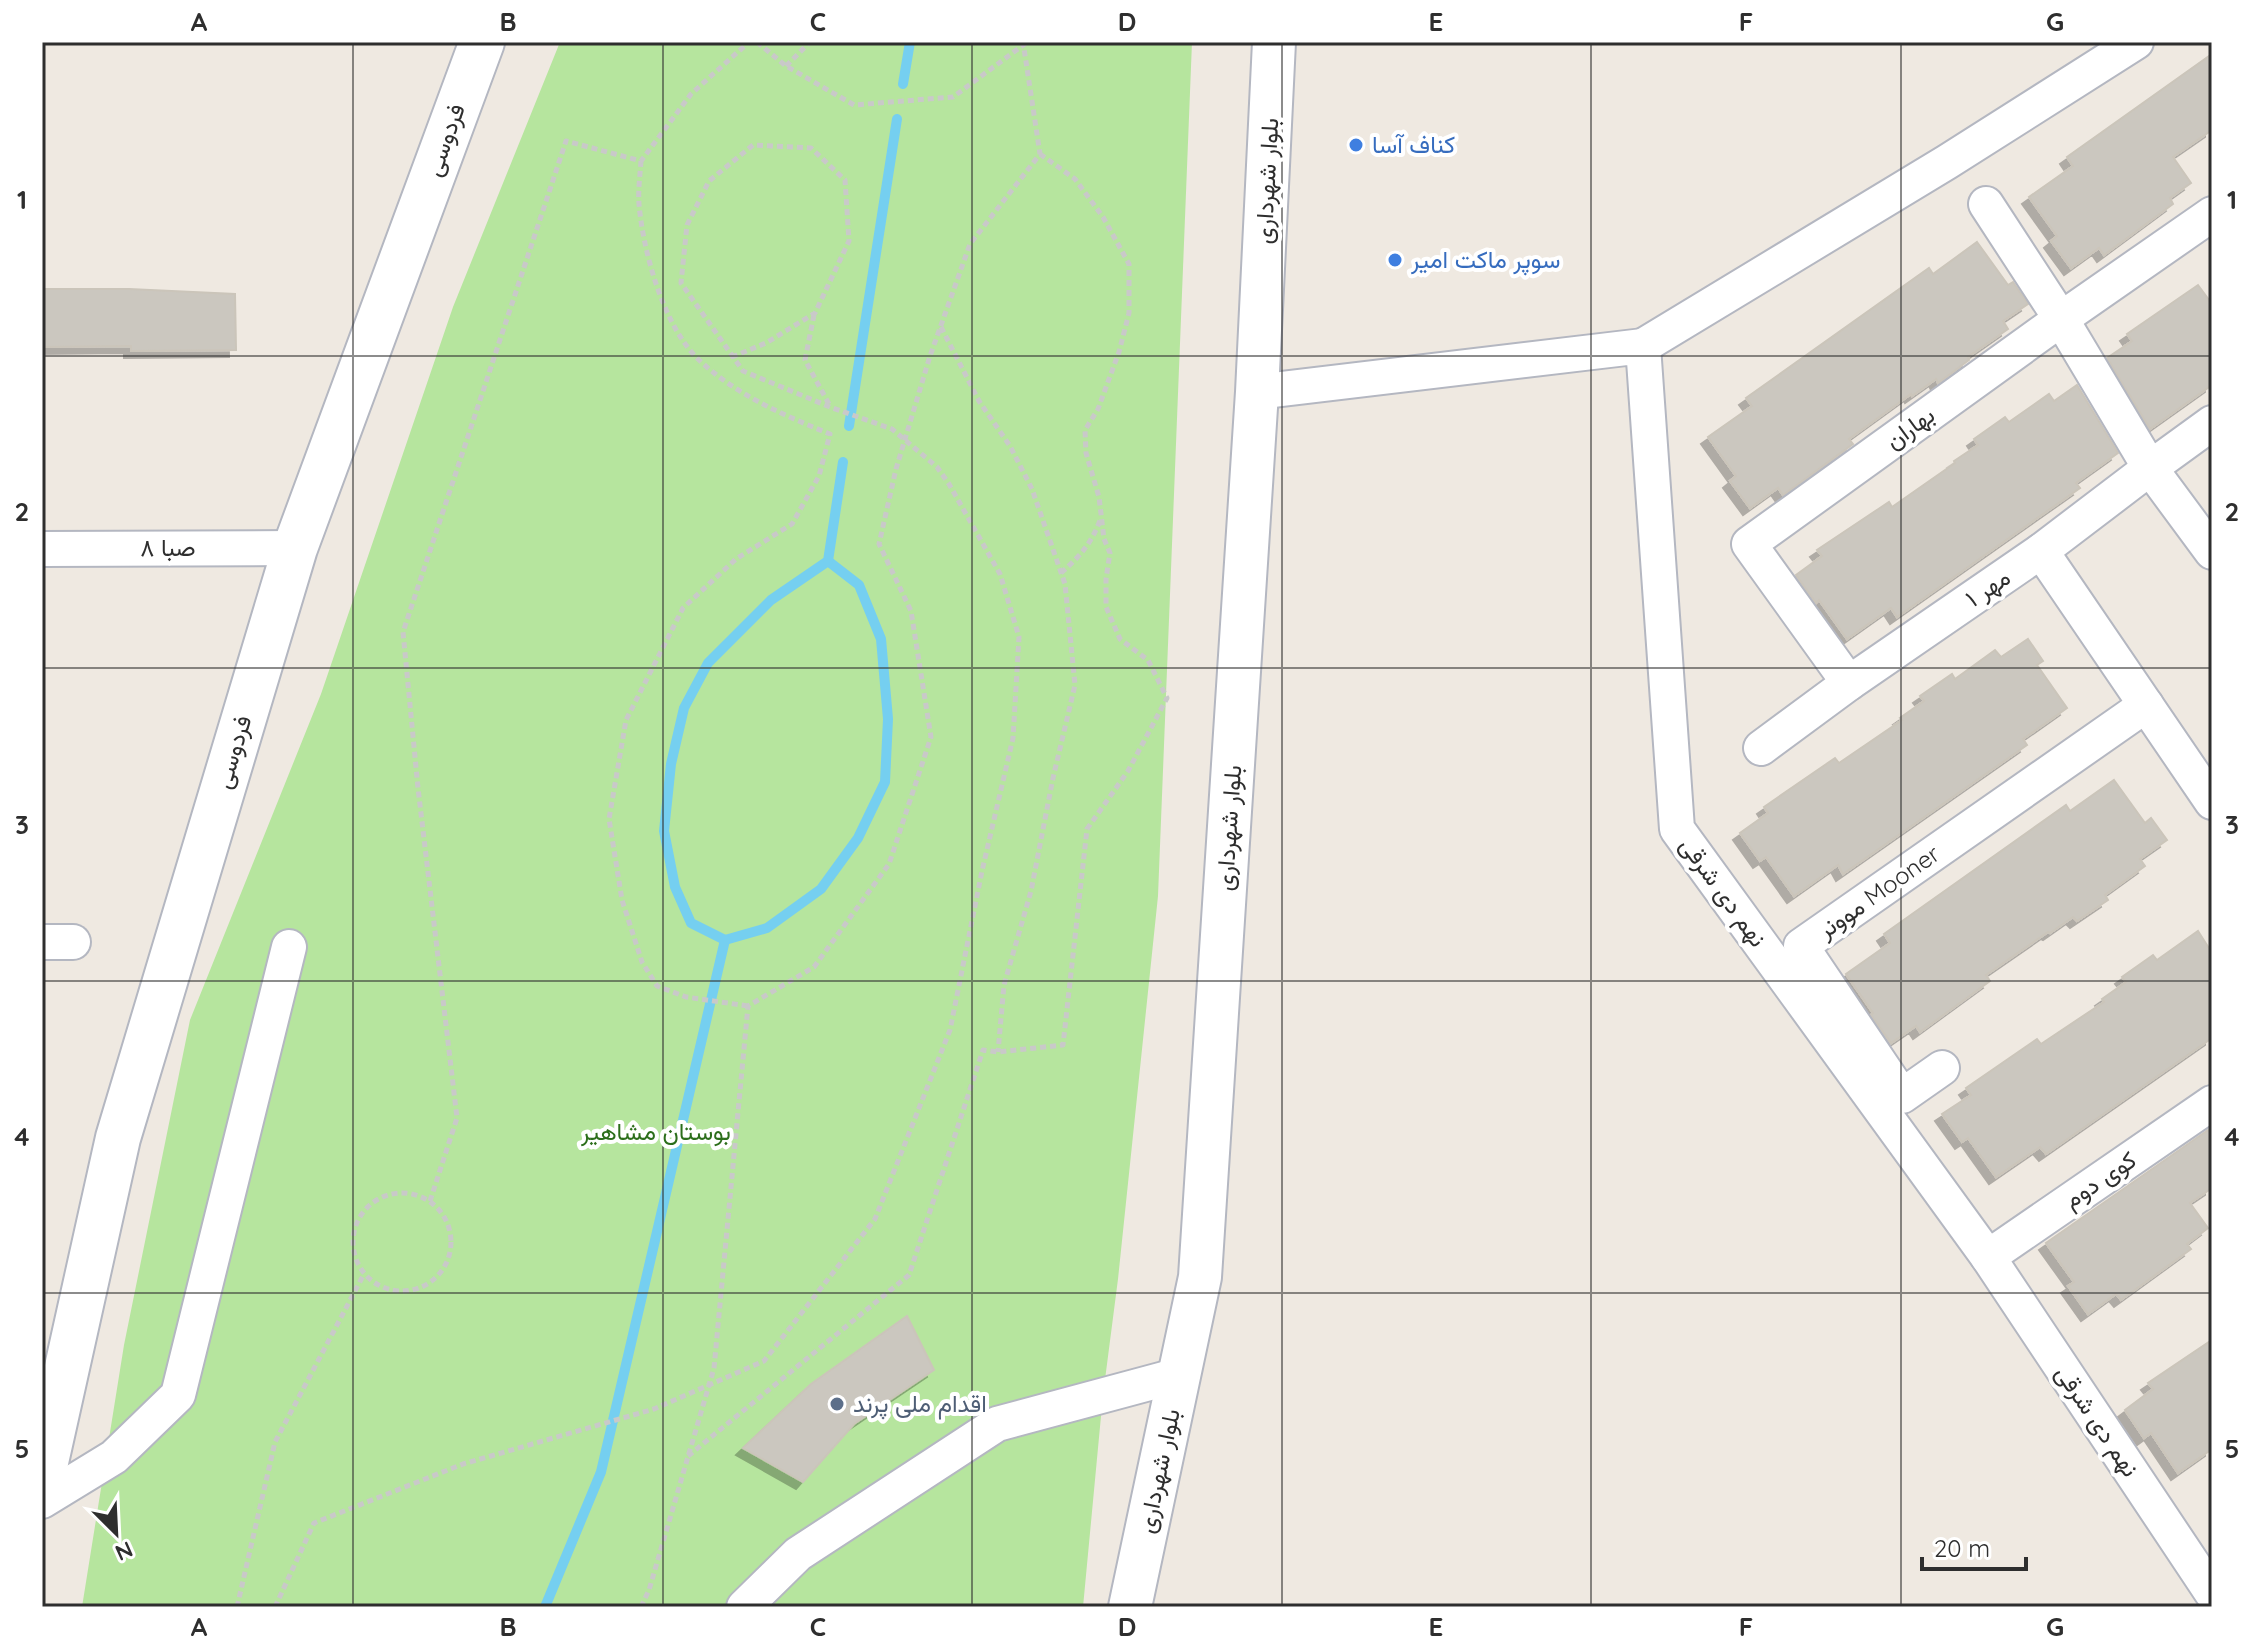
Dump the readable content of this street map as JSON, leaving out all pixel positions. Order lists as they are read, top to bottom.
{
  "streets": {
    "main road": ["فردوسی"],
    "street": [
      "بلوار شهرداری",
      "بهاران",
      "صبا ۸",
      "مهر ۱",
      "نهم دی شرقی",
      "موونر Mooner",
      "کوی دوم"
    ]
  },
  "crossings": [
    ["فردوسی", "صبا ۸"],
    ["بهاران", "مهر ۱"],
    ["نهم دی شرقی", "کوی دوم"]
  ],
  "parks": ["بوستان مشاهیر"],
  "places": ["کناف آسا", "سوپر ماکت امیر", "اقدام ملی پرند"],
  "scale_bar": "20 m",
  "north": "bottom right",
  "grid": {
    "columns": [
      "A",
      "B",
      "C",
      "D",
      "E",
      "F",
      "G"
    ],
    "rows": [
      "1",
      "2",
      "3",
      "4",
      "5"
    ]
  }
}
